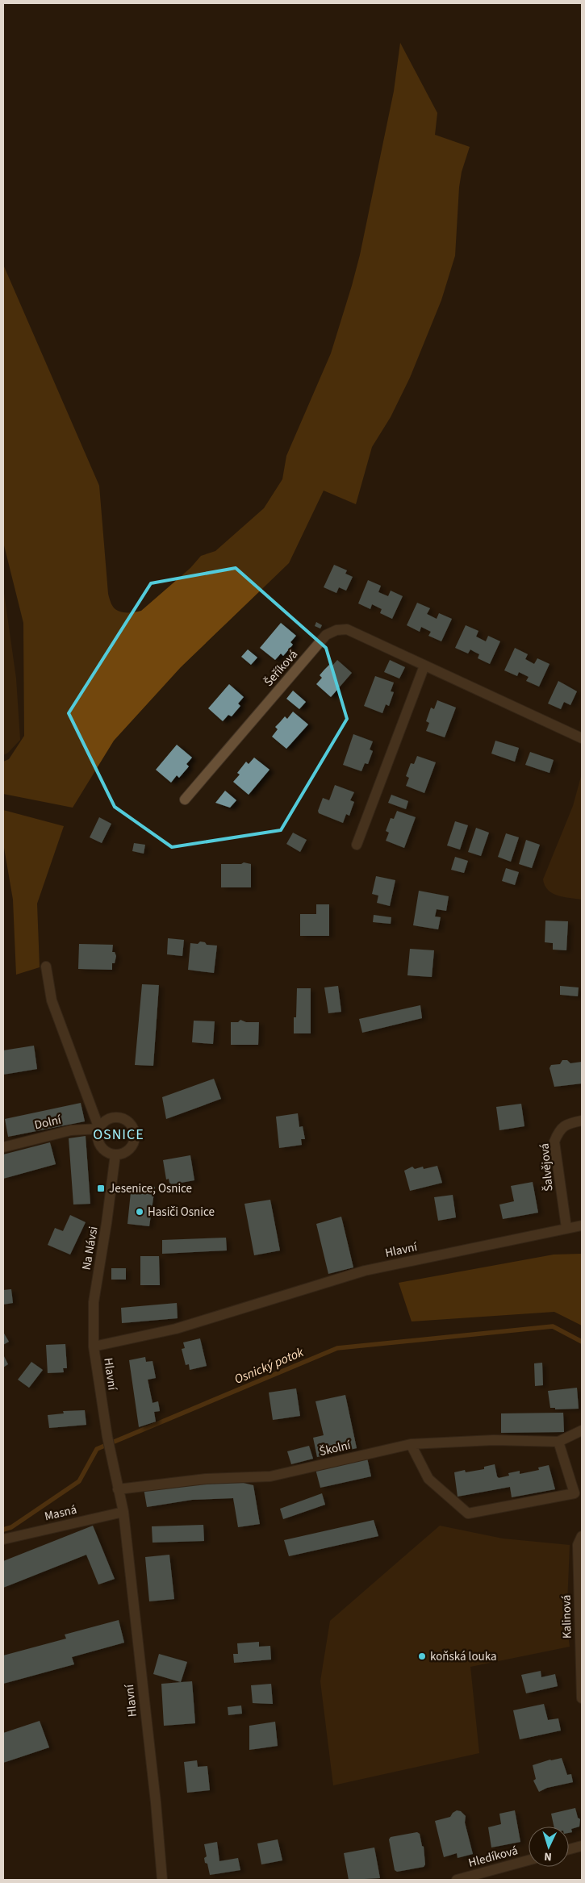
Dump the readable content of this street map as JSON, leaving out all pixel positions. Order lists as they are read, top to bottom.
{
  "streets": {
    "street": [
      "Šeříková",
      "Dolní",
      "Šalvějová",
      "Na Návsi",
      "Hlavní",
      "Školní",
      "Masná",
      "Kalinová",
      "Hledíková"
    ]
  },
  "crossings": [
    ["Dolní", "Na Návsi"],
    ["Šalvějová", "Hlavní"],
    ["Na Návsi", "Hlavní"],
    ["Hlavní", "Školní"],
    ["Hlavní", "Masná"]
  ],
  "districts": ["OSNICE"],
  "water": ["Osnický potok"],
  "places": {
    "transit": ["Jesenice, Osnice"],
    "other": ["Hasiči Osnice", "koňská louka"]
  },
  "north": "bottom"
}
